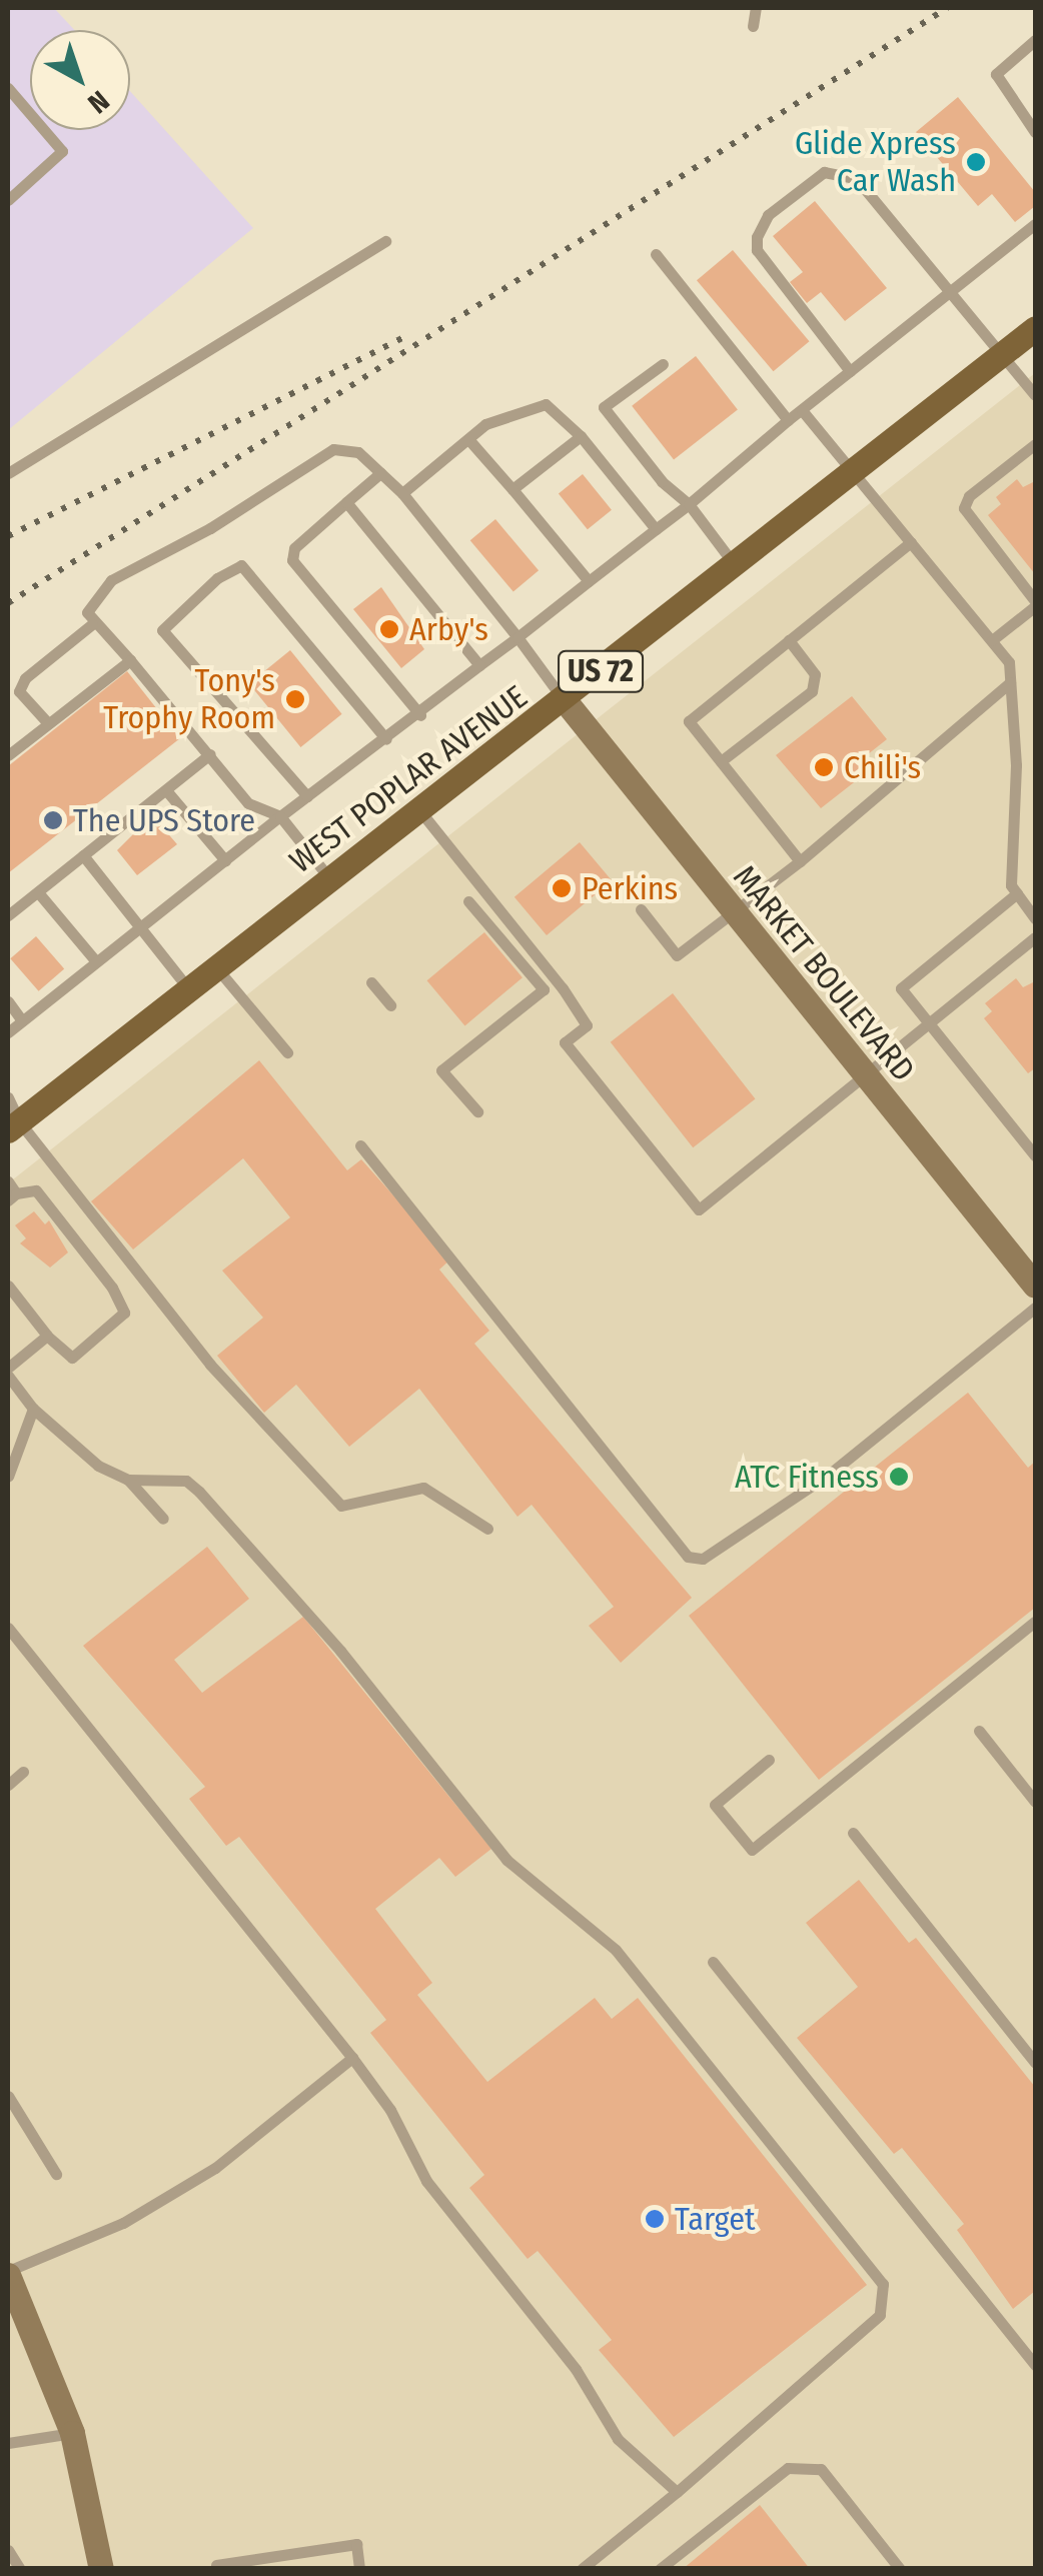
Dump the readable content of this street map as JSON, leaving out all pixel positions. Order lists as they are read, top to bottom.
{
  "streets": {
    "main road": ["US 72", "WEST POPLAR AVENUE"],
    "street": ["MARKET BOULEVARD"]
  },
  "crossings": [
    ["WEST POPLAR AVENUE", "MARKET BOULEVARD"]
  ],
  "places": [
    "Glide Xpress Car Wash",
    "Arby's",
    "Tony's Trophy Room",
    "Chili's",
    "The UPS Store",
    "Perkins",
    "ATC Fitness",
    "Target"
  ],
  "north": "bottom right"
}
